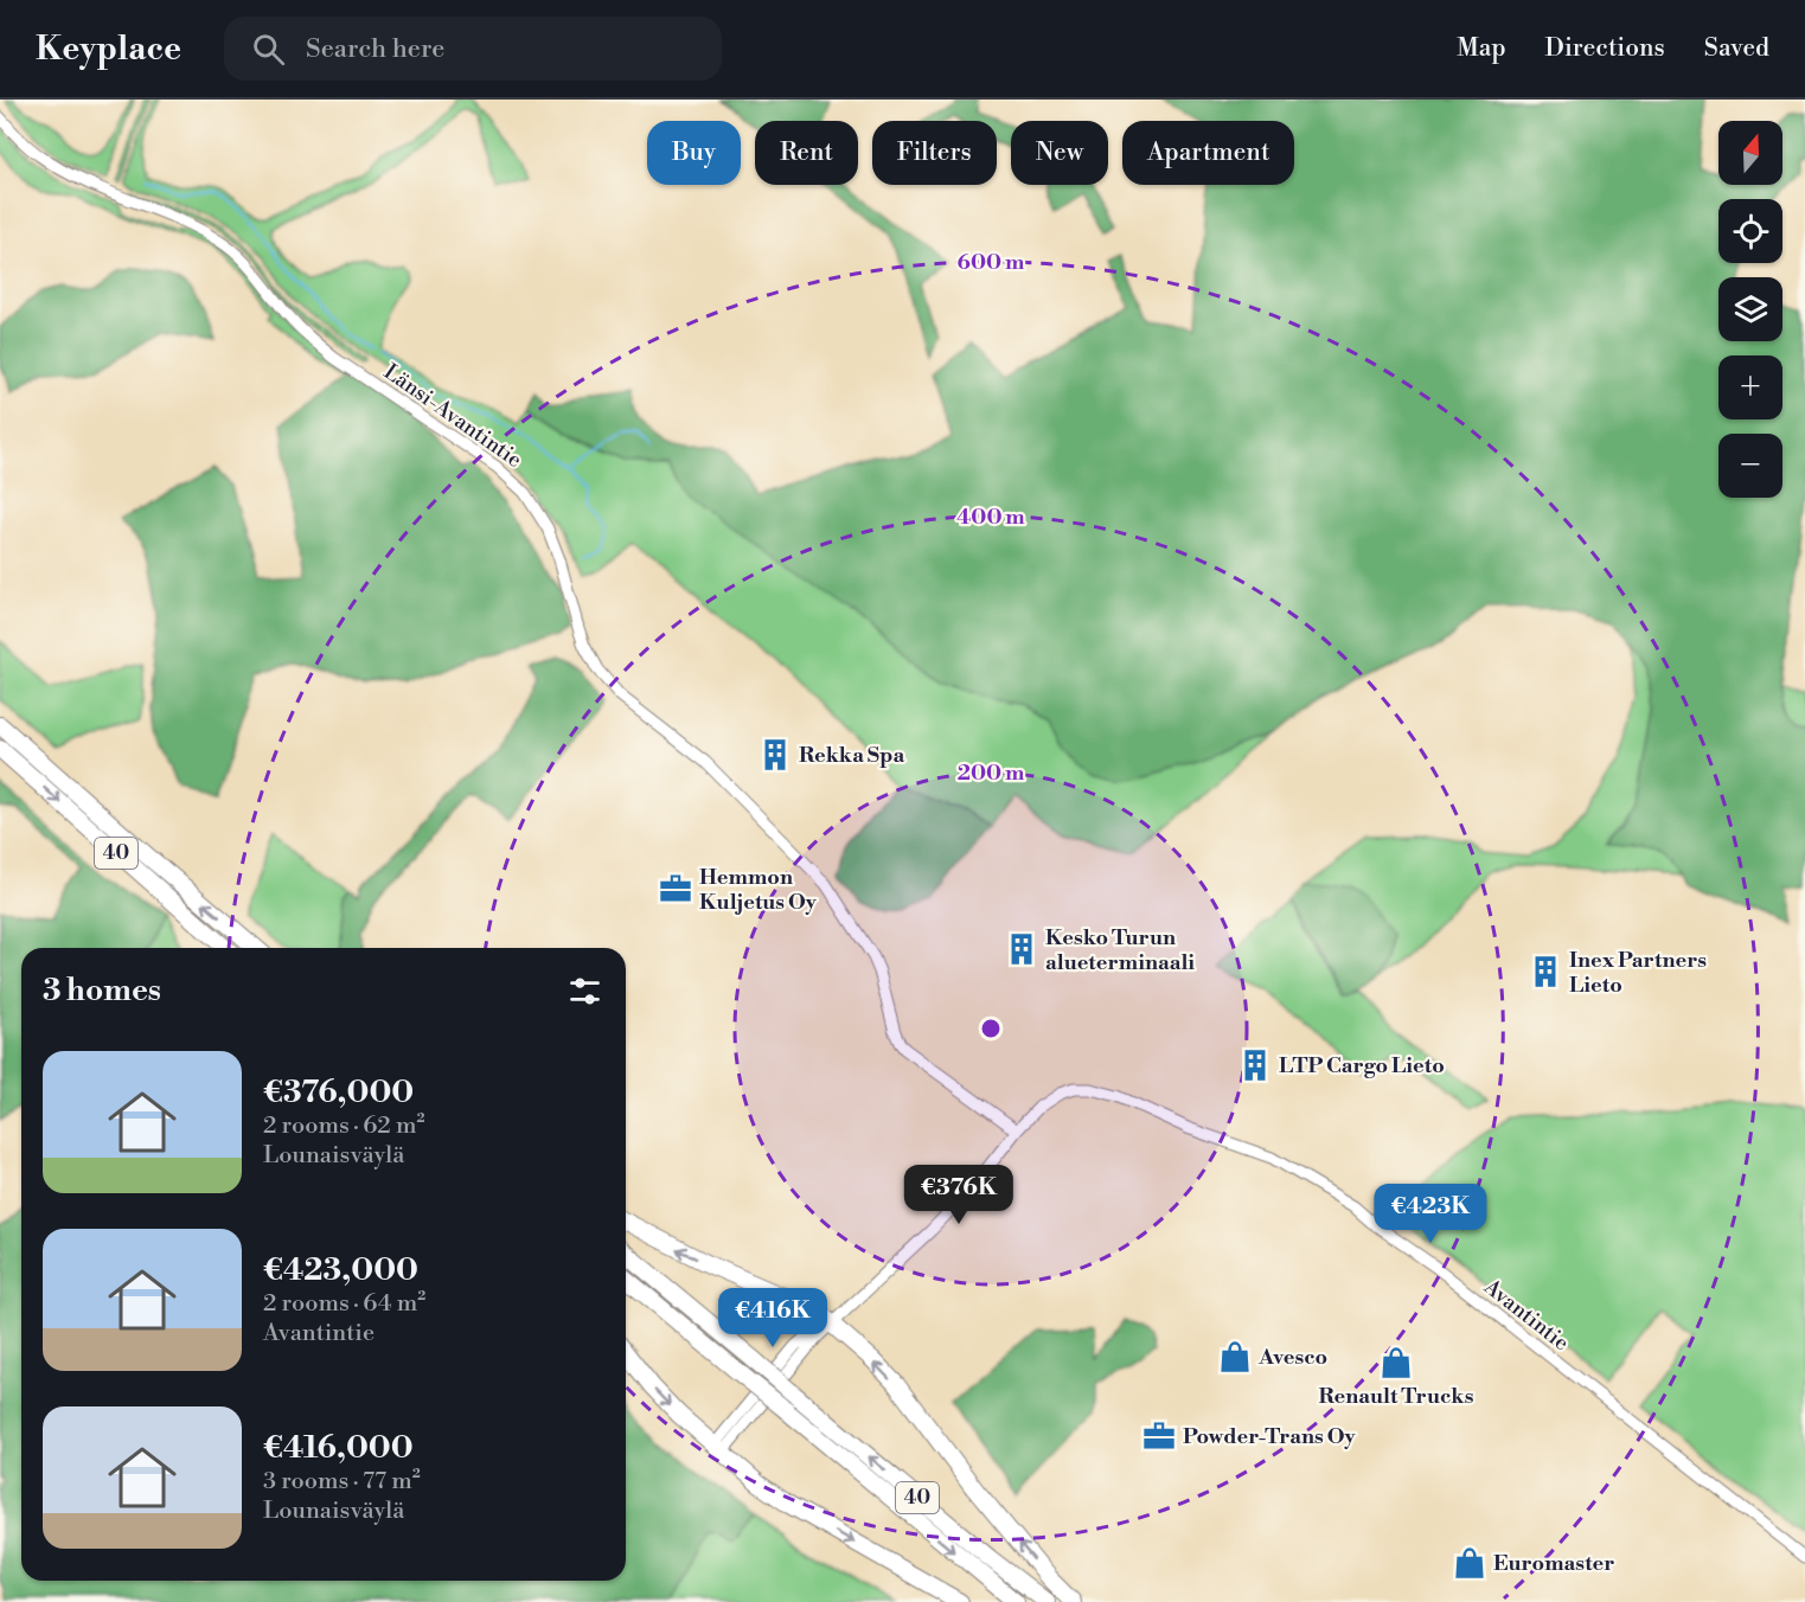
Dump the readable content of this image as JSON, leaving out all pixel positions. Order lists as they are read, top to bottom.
{
  "streets": {
    "highway": ["40"],
    "street": ["Länsi-Avantintie", "Avantintie"]
  },
  "crossings": [
    ["Länsi-Avantintie", "Avantintie"]
  ],
  "places": {
    "building": [
      "Rekka Spa",
      "Kesko Turun alueterminaali",
      "Inex Partners Lieto",
      "LTP Cargo Lieto"
    ],
    "office": ["Hemmon Kuljetus Oy", "Powder-Trans Oy"],
    "shop": ["Avesco", "Renault Trucks", "Euromaster"]
  },
  "north": "top",
  "page": {
    "header": "Keyplace",
    "search": "Search here",
    "nav": ["Map", "Directions", "Saved"],
    "map_buttons": ["+", "−"],
    "chip": [
      "Buy",
      "Rent",
      "Filters",
      "New",
      "Apartment"
    ],
    "heading": "3 homes",
    "list": [
      {
        "name": "€376,000",
        "note": "2 rooms · 62 m² · Lounaisväylä"
      },
      {
        "name": "€423,000",
        "note": "2 rooms · 64 m² · Avantintie"
      },
      {
        "name": "€416,000",
        "note": "3 rooms · 77 m² · Lounaisväylä"
      }
    ],
    "price": ["€376K", "€423K", "€416K"]
  },
  "rings": ["600 m", "400 m", "200 m"]
}
